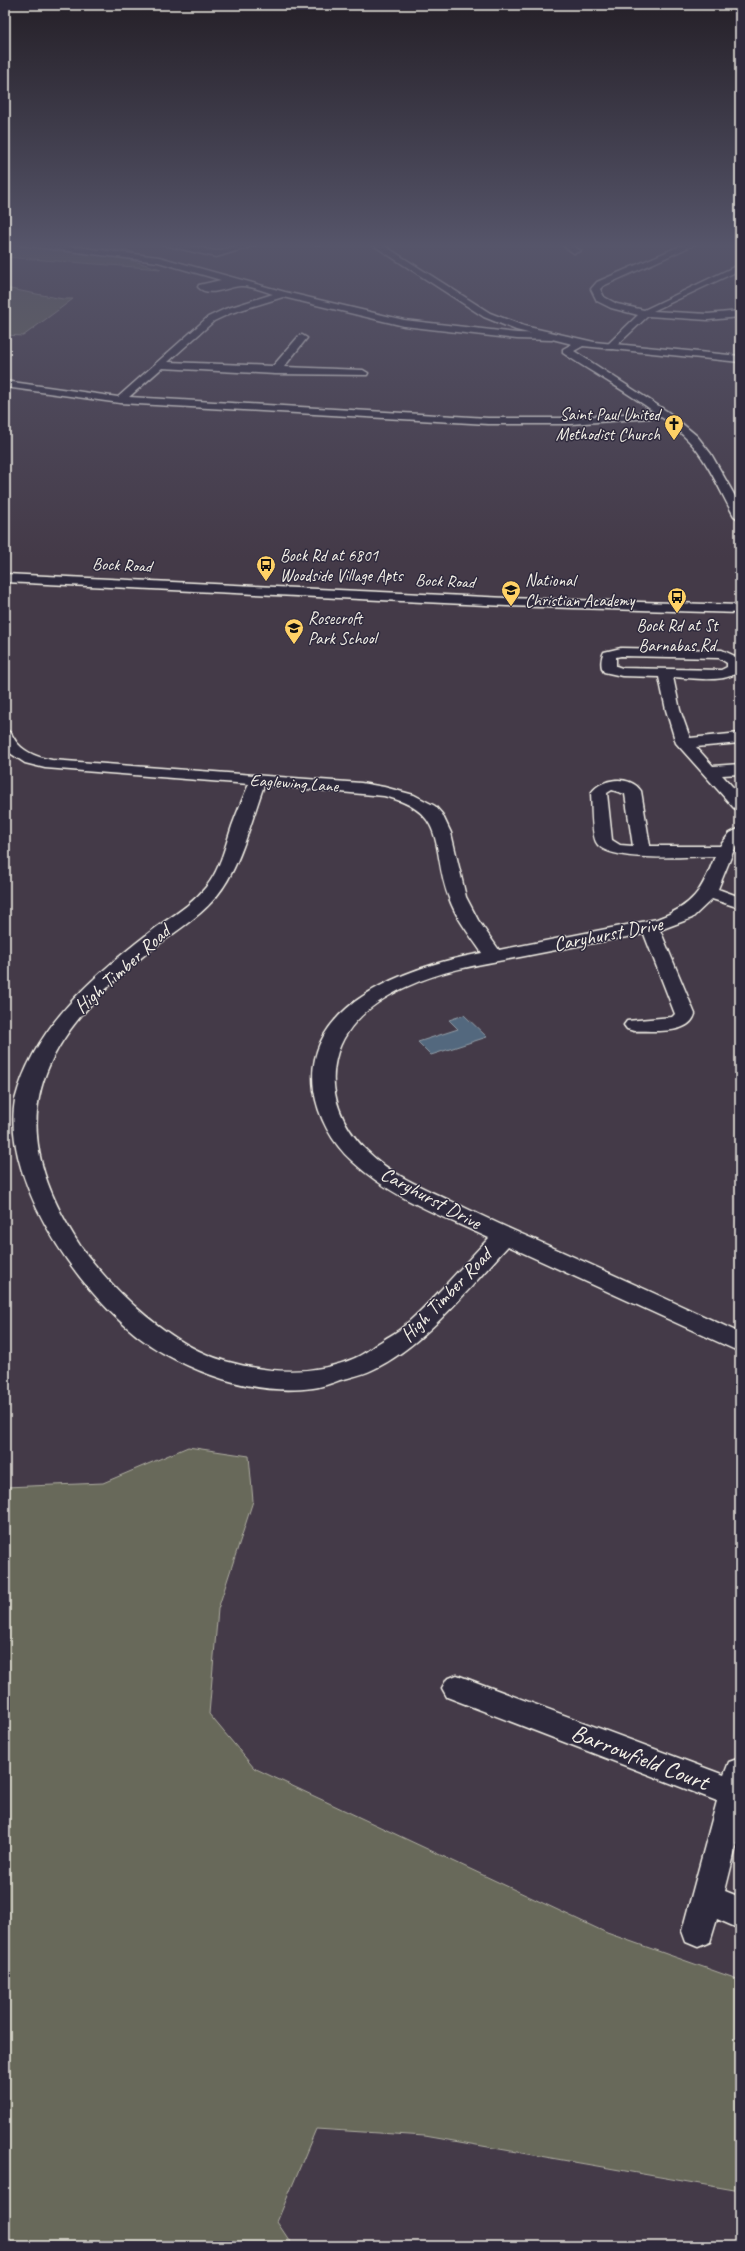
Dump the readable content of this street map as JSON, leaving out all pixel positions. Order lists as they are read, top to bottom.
{
  "streets": {
    "main road": ["Bock Road"],
    "street": [
      "Eaglewing Lane",
      "Caryhurst Drive",
      "High Timber Road",
      "Barrowfield Court"
    ]
  },
  "crossings": [
    ["Eaglewing Lane", "Caryhurst Drive"],
    ["Eaglewing Lane", "High Timber Road"],
    ["Caryhurst Drive", "High Timber Road"]
  ],
  "places": {
    "church": ["Saint Paul United Methodist Church"],
    "bus stop": ["Bock Rd at 6801 Woodside Village Apts", "Bock Rd at St Barnabas Rd"],
    "school or university": ["National Christian Academy", "Rosecroft Park School"]
  }
}
